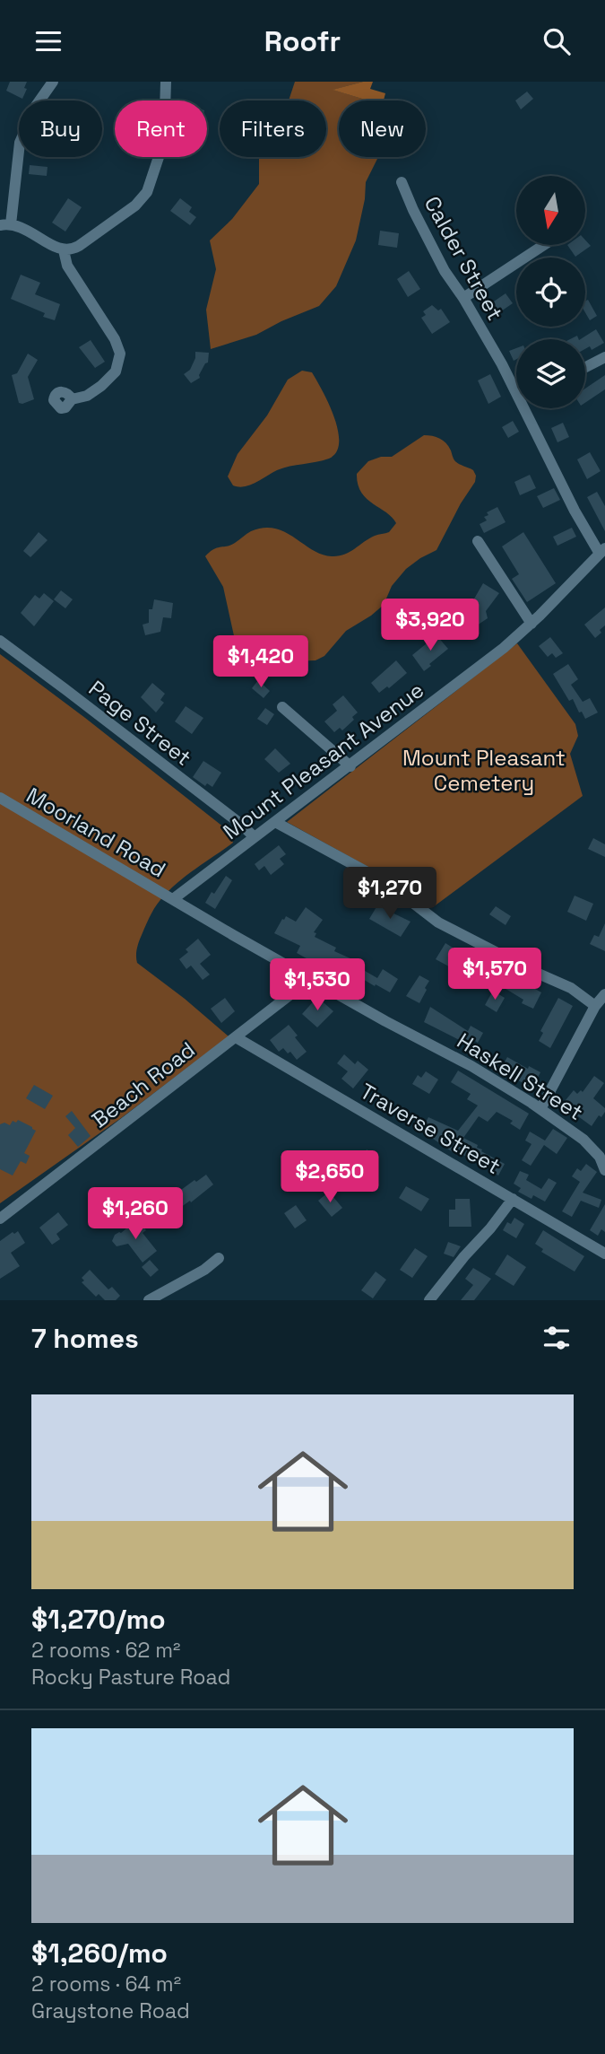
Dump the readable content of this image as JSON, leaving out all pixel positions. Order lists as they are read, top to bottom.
{
  "streets": {
    "street": [
      "Calder Street",
      "Page Street",
      "Mount Pleasant Avenue",
      "Moorland Road",
      "Haskell Street",
      "Beach Road",
      "Traverse Street"
    ]
  },
  "crossings": [
    ["Calder Street", "Mount Pleasant Avenue"],
    ["Page Street", "Mount Pleasant Avenue"],
    ["Mount Pleasant Avenue", "Moorland Road"],
    ["Mount Pleasant Avenue", "Haskell Street"],
    ["Moorland Road", "Haskell Street"],
    ["Haskell Street", "Beach Road"],
    ["Beach Road", "Traverse Street"]
  ],
  "parks": ["Mount Pleasant Cemetery"],
  "north": "bottom",
  "page": {
    "header": "Roofr",
    "chip": [
      "Buy",
      "Rent",
      "Filters",
      "New"
    ],
    "price": [
      "$3,920",
      "$1,420",
      "$1,270",
      "$1,570",
      "$1,530",
      "$2,650",
      "$1,260"
    ],
    "heading": "7 homes",
    "list": [
      {
        "name": "$1,270/mo",
        "note": "2 rooms · 62 m² · Rocky Pasture Road"
      },
      {
        "name": "$1,260/mo",
        "note": "2 rooms · 64 m² · Graystone Road"
      }
    ]
  }
}
